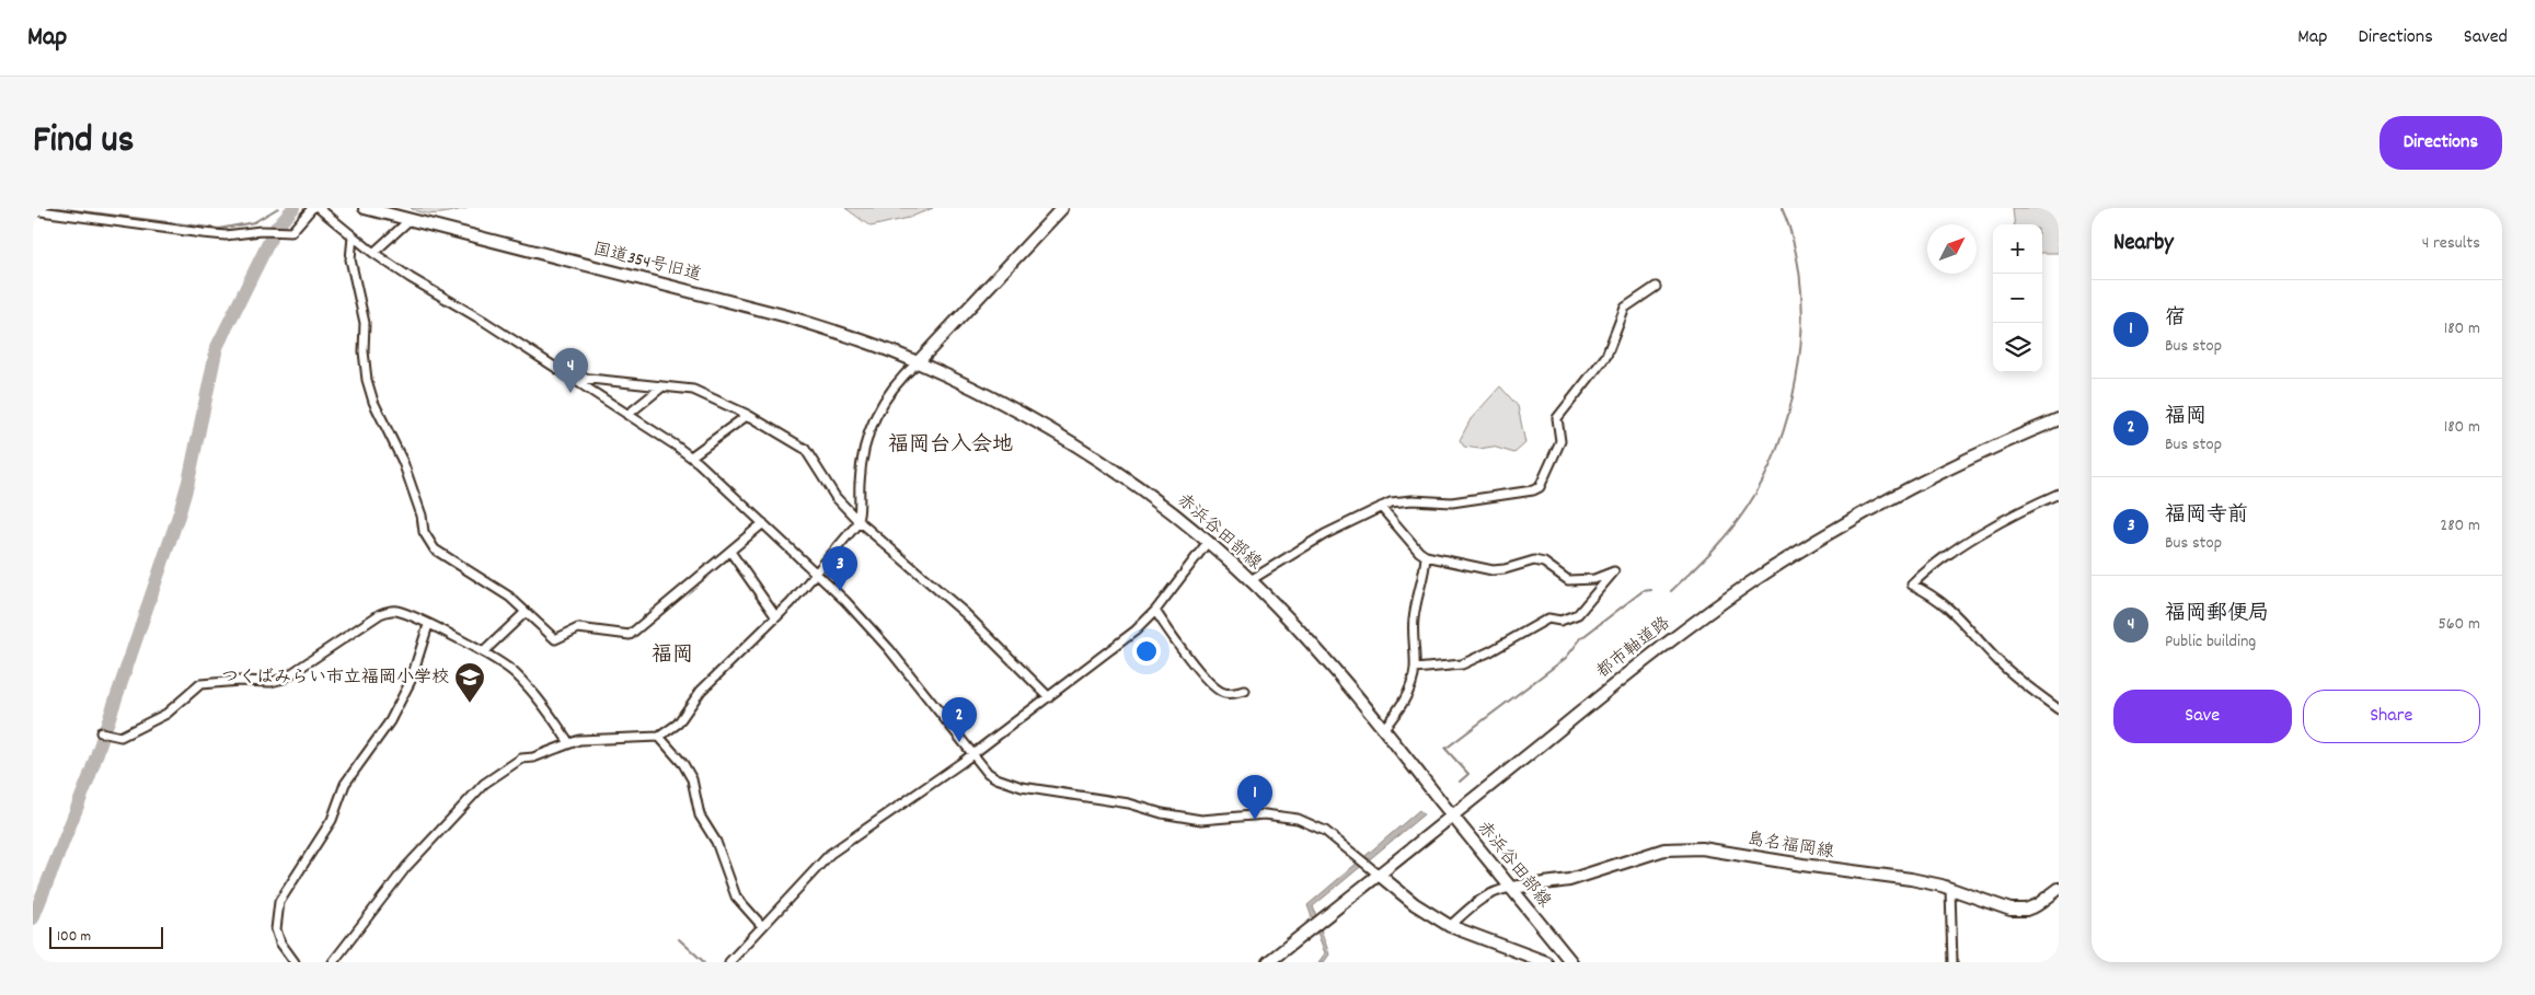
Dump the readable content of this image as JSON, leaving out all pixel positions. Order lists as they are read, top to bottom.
{
  "streets": {
    "main road": [
      "国道354号旧道",
      "赤浜谷田部線",
      "都市軸道路",
      "島名福岡線"
    ]
  },
  "crossings": [
    ["国道354号旧道", "赤浜谷田部線"],
    ["赤浜谷田部線", "都市軸道路"],
    ["赤浜谷田部線", "島名福岡線"]
  ],
  "districts": ["福岡台入会地", "福岡"],
  "places": {
    "school or university": ["つくばみらい市立福岡小学校"]
  },
  "scale_bar": "100 m",
  "north": "top right",
  "page": {
    "header": "Map",
    "nav": ["Map", "Directions", "Saved"],
    "title": "Find us",
    "buttons": [
      "Directions",
      ["Save", "Share"]
    ],
    "heading": ["Nearby", "4 results"],
    "map_buttons": ["+", "−"],
    "list": [
      {
        "mark": "1",
        "name": "宿",
        "note": "Bus stop",
        "value": "180 m"
      },
      {
        "mark": "2",
        "name": "福岡",
        "note": "Bus stop",
        "value": "180 m"
      },
      {
        "mark": "3",
        "name": "福岡寺前",
        "note": "Bus stop",
        "value": "280 m"
      },
      {
        "mark": "4",
        "name": "福岡郵便局",
        "note": "Public building",
        "value": "560 m"
      }
    ],
    "pins": [
      "4",
      "3",
      "2",
      "1"
    ],
    "scale": "100 m"
  }
}
